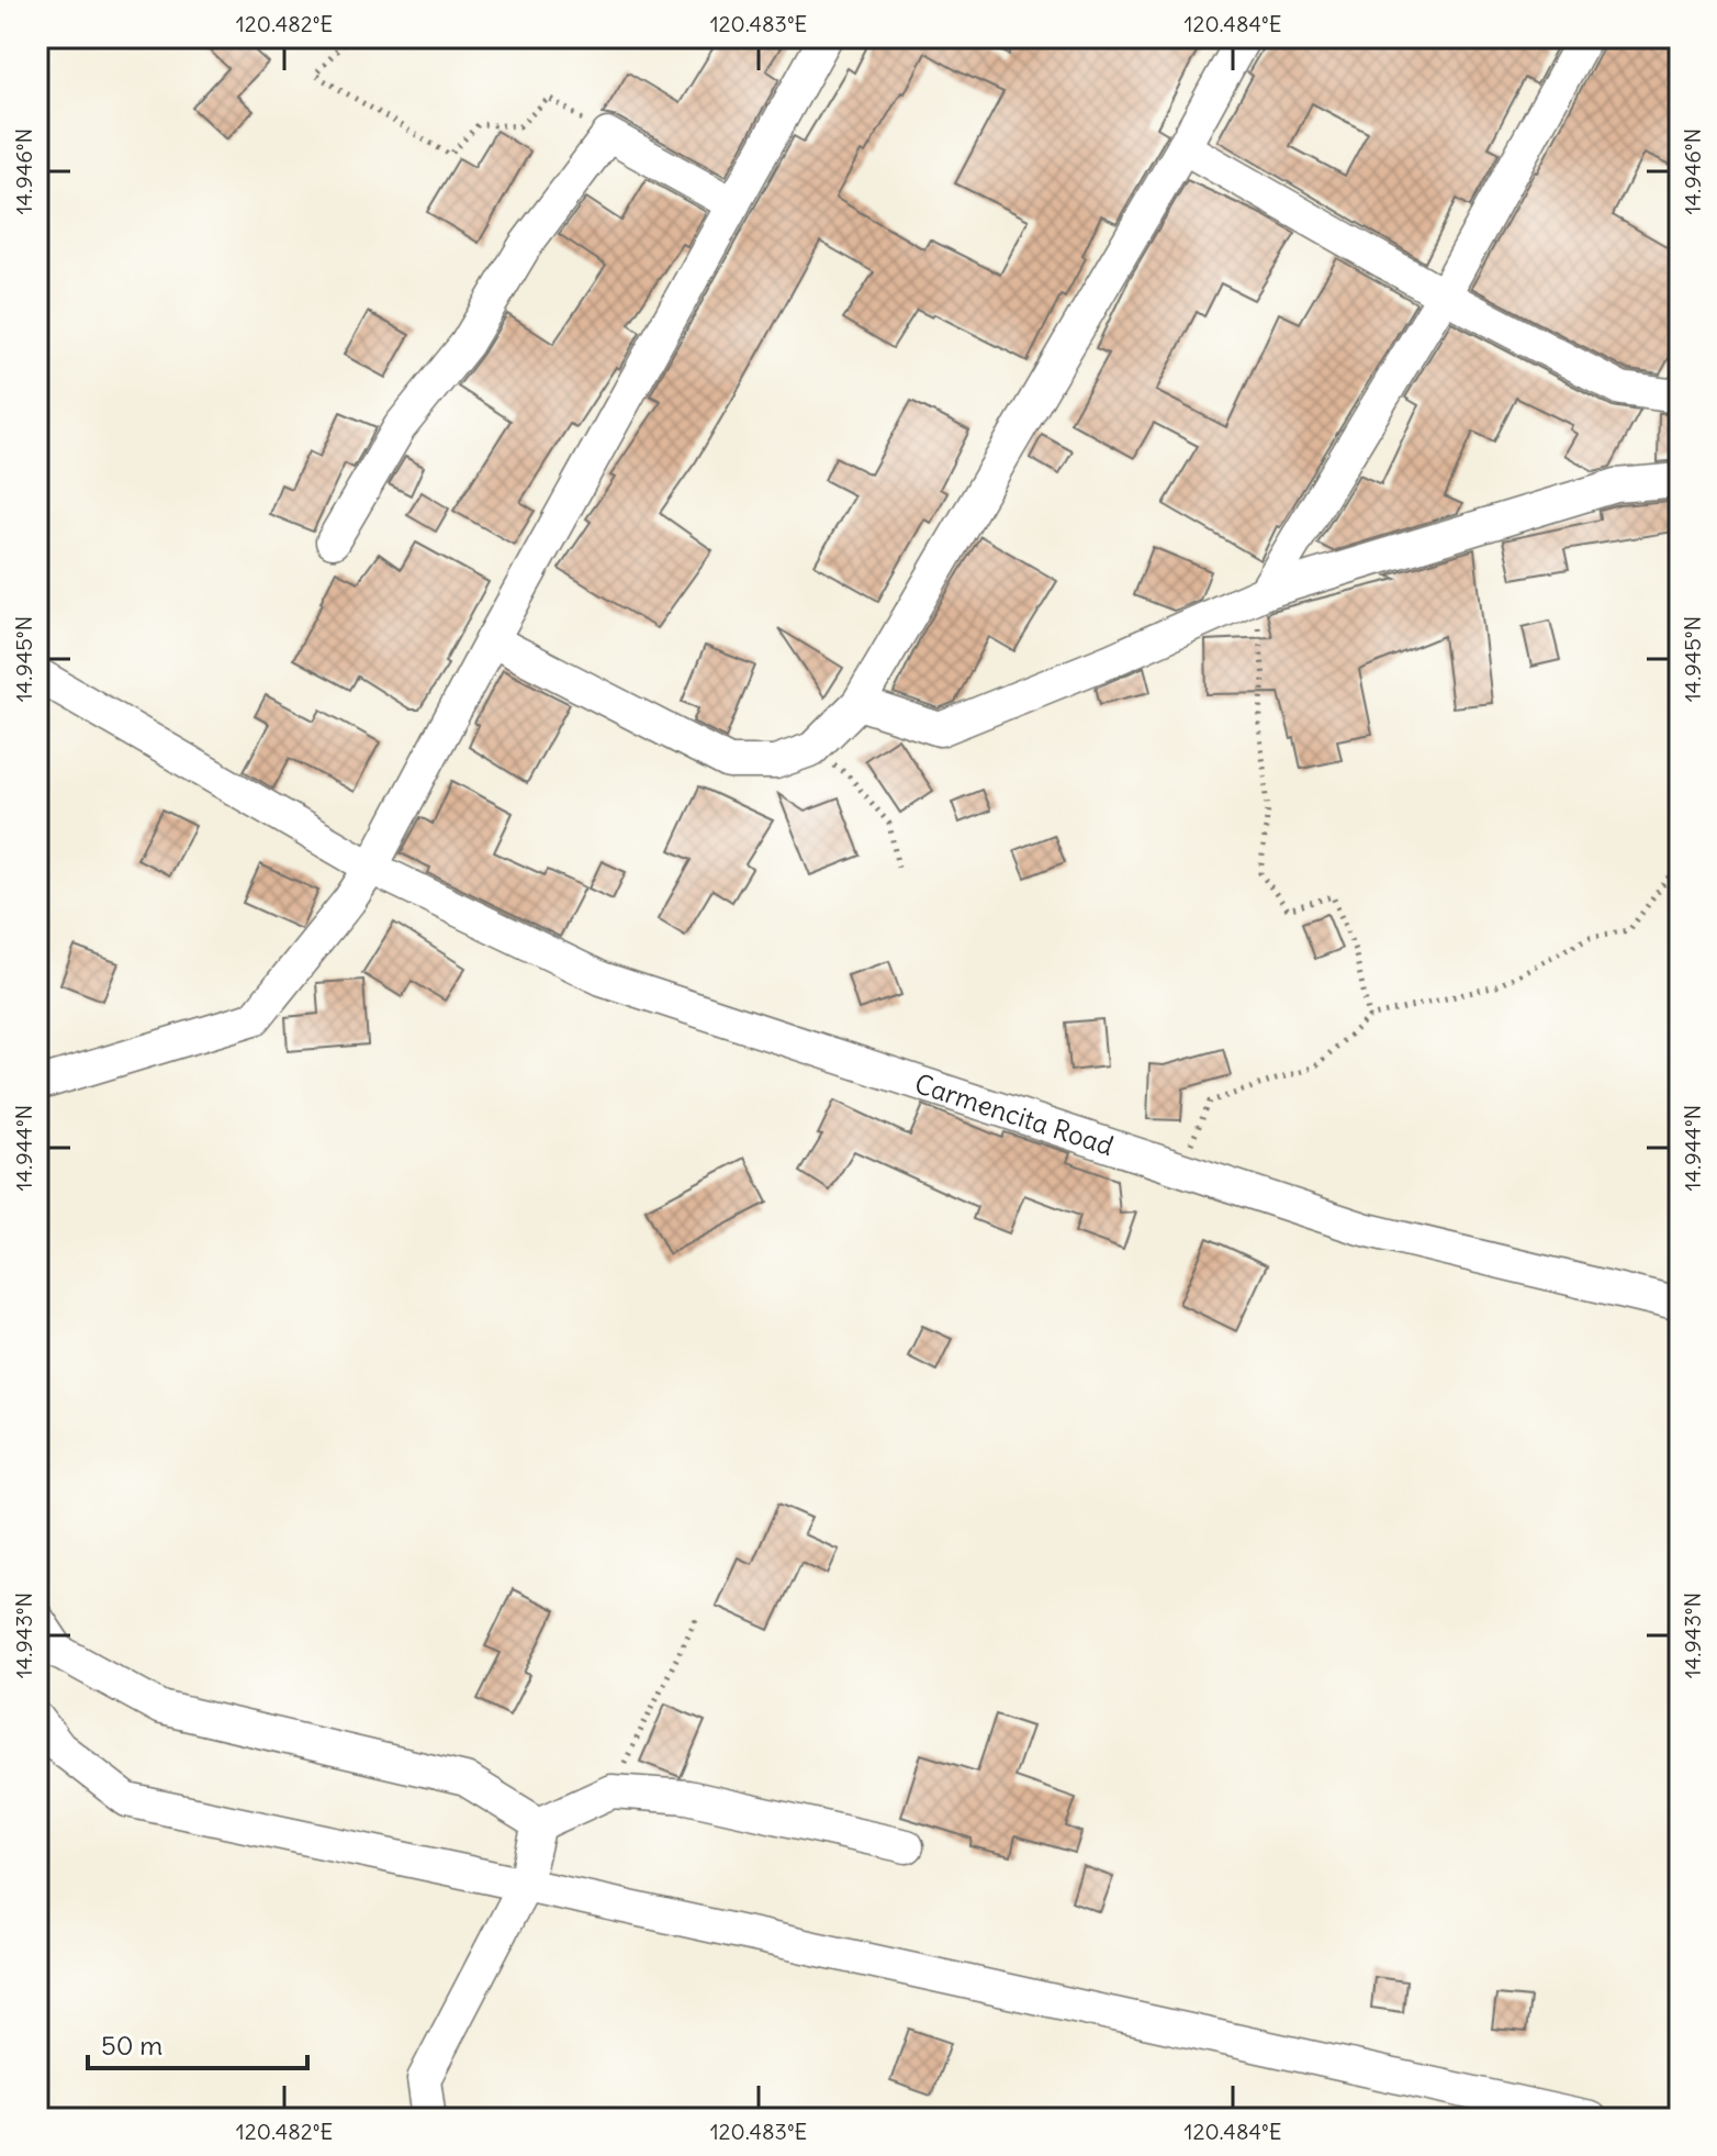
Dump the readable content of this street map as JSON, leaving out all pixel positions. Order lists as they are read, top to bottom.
{
  "streets": {
    "street": ["Carmencita Road"]
  },
  "scale_bar": "50 m",
  "coordinates": [
    "120.482°E",
    "120.483°E",
    "120.484°E",
    "14.946°N",
    "14.945°N",
    "14.944°N",
    "14.943°N"
  ]
}
